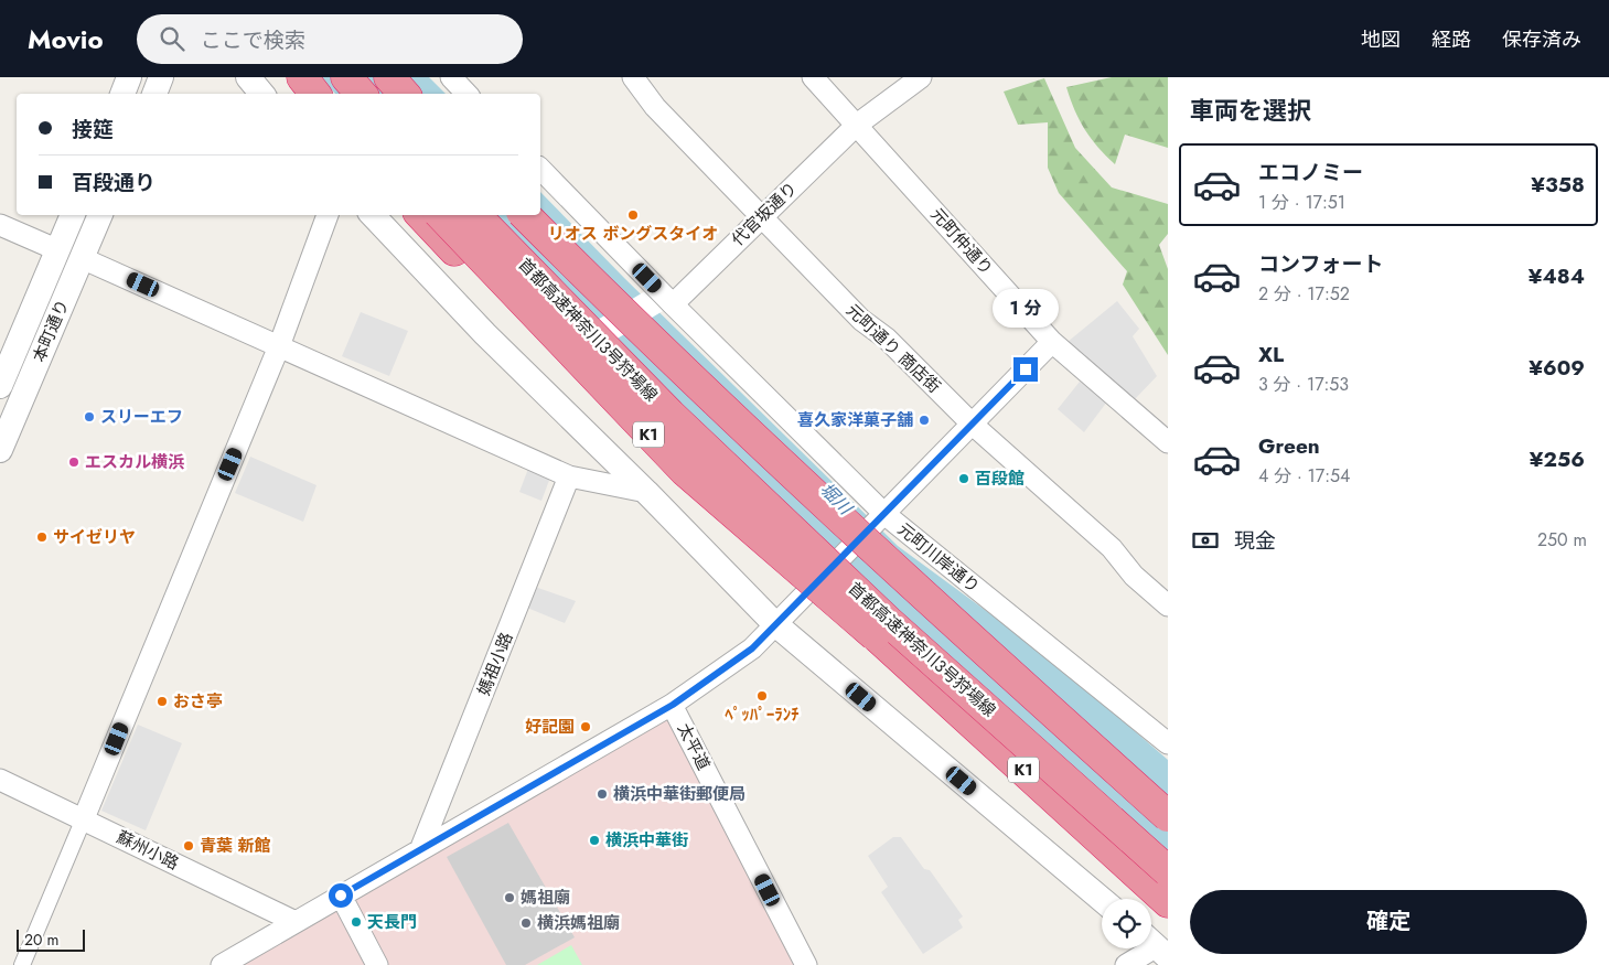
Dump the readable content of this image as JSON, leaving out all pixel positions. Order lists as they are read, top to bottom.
{
  "streets": {
    "highway": ["首都高速神奈川3号狩場線", "K1"],
    "street": [
      "代官坂通り",
      "元町仲通り",
      "本町通り",
      "元町通り 商店街",
      "元町川岸通り",
      "媽祖小路",
      "太平道",
      "蘇州小路"
    ]
  },
  "crossings": [
    ["代官坂通り", "元町仲通り"],
    ["代官坂通り", "元町通り 商店街"],
    ["代官坂通り", "元町川岸通り"]
  ],
  "water": ["堀川"],
  "places": [
    "リオス ボングスタイオ",
    "スリーエフ",
    "喜久家洋菓子舗",
    "エスカル横浜",
    "百段館",
    "サイゼリヤ",
    "ﾍﾟｯﾊﾟｰﾗﾝﾁ",
    "おさ亭",
    "好記園",
    "横浜中華街郵便局",
    "横浜中華街",
    "青葉 新館",
    "媽祖廟",
    "天長門",
    "横浜媽祖廟"
  ],
  "scale_bar": "20 m",
  "page": {
    "header": "Movio",
    "search": "ここで検索",
    "nav": ["地図", "経路", "保存済み"],
    "heading": "車両を選択",
    "banner": ["接筵", "百段通り"],
    "list": [
      {
        "name": "エコノミー",
        "note": "1 分 · 17:51",
        "value": "¥358"
      },
      {
        "name": "コンフォート",
        "note": "2 分 · 17:52",
        "value": "¥484"
      },
      {
        "name": "XL",
        "note": "3 分 · 17:53",
        "value": "¥609"
      },
      {
        "name": "Green",
        "note": "4 分 · 17:54",
        "value": "¥256"
      }
    ],
    "bubble": "1 分",
    "pay": ["現金", "250 m"],
    "buttons": "確定",
    "scale": "20 m"
  }
}
